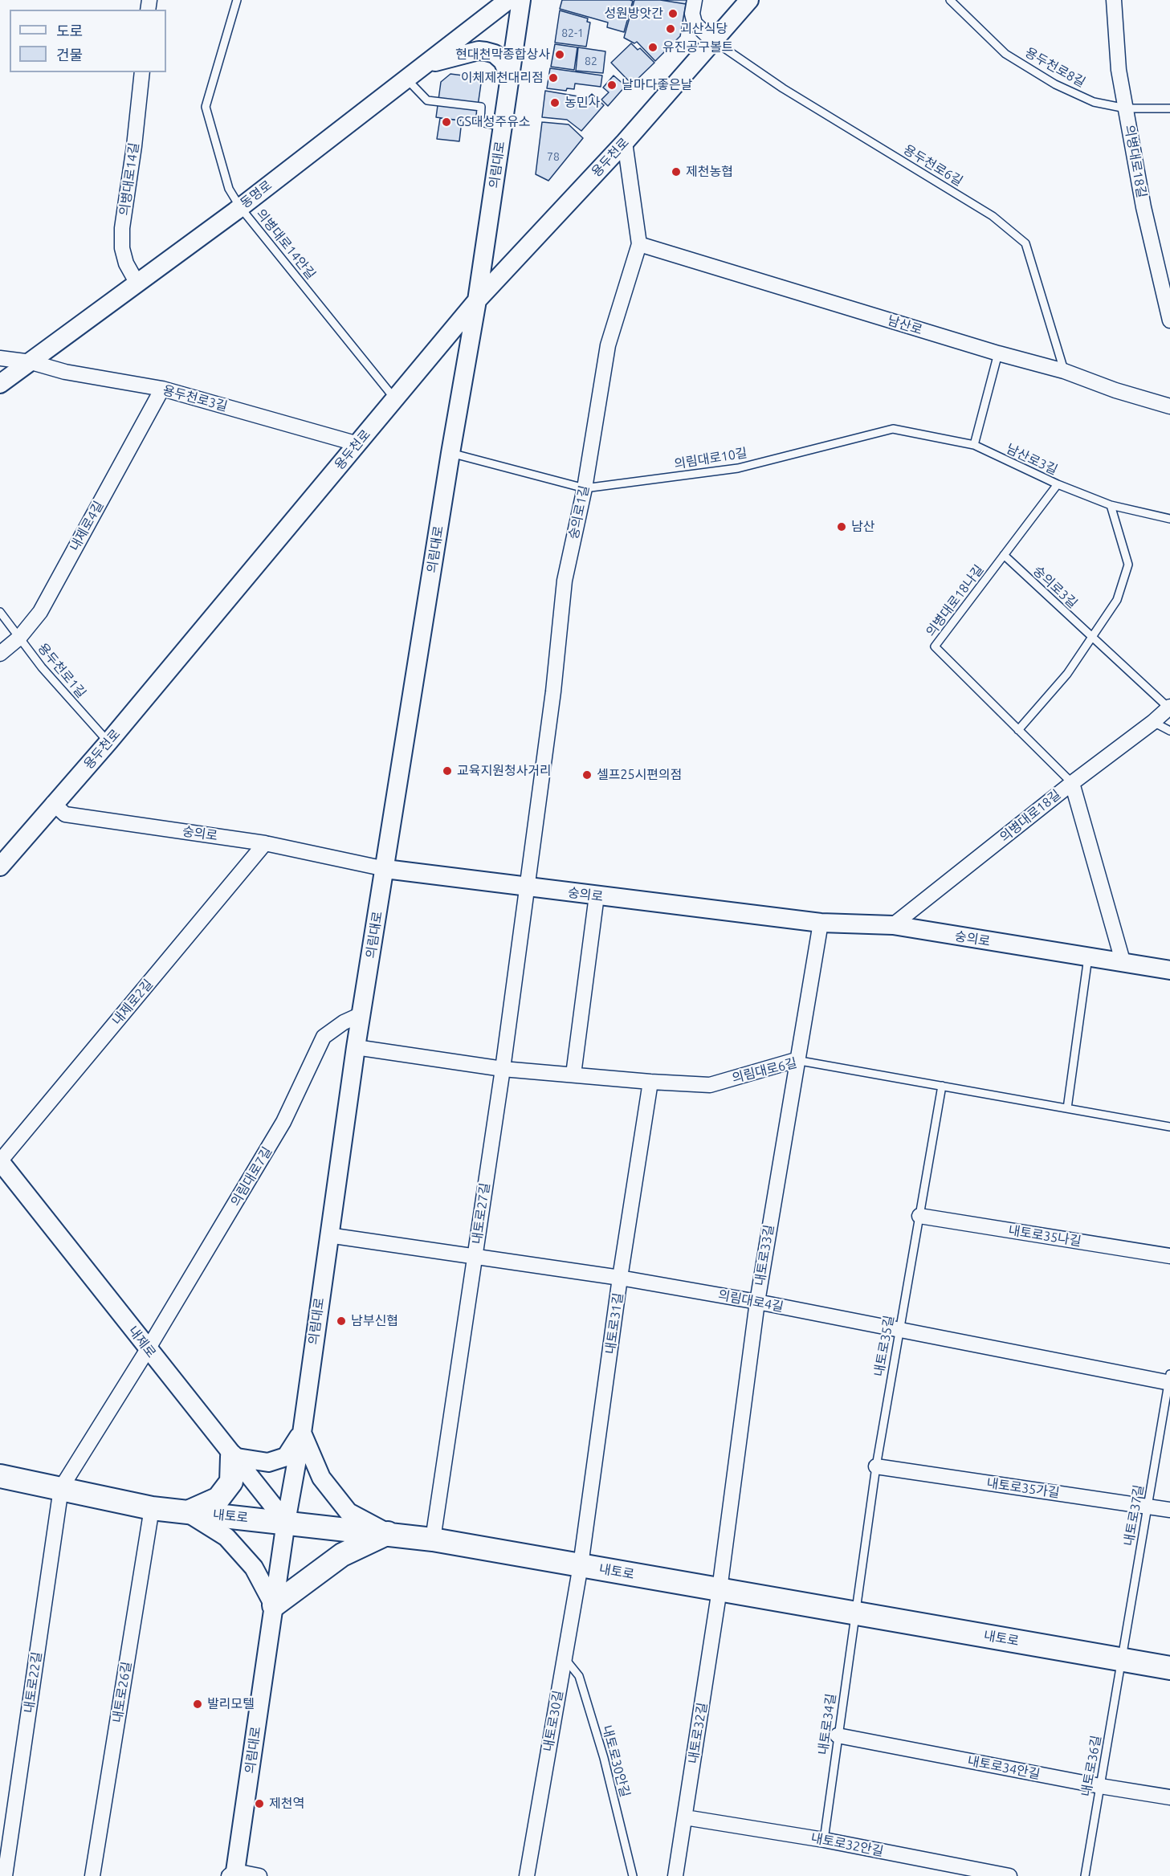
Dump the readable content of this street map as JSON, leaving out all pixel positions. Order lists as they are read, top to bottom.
{
  "streets": {
    "main road": ["내토로"],
    "street": [
      "용두천로",
      "의병대로18길",
      "의림대로",
      "의병대로14길",
      "동명로",
      "남산로",
      "용두천로3길",
      "숭의로1길",
      "내제로4길",
      "숭의로",
      "내제로2길",
      "의림대로6길",
      "의림대로7길",
      "내토로27길",
      "내토로35나길",
      "내토로33길",
      "의림대로4길",
      "내토로31길",
      "내제로",
      "내토로35가길",
      "내토로22길",
      "내토로26길",
      "내토로30길",
      "내토로32길",
      "내토로34안길",
      "내토로32안길"
    ],
    "lane": [
      "용두천로8길",
      "용두천로6길",
      "의병대로14안길",
      "의림대로10길",
      "남산로3길",
      "숭의로3길",
      "의병대로18나길",
      "용두천로1길",
      "내토로35길",
      "내토로37길",
      "내토로34길",
      "내토로30안길",
      "내토로36길"
    ]
  },
  "crossings": [
    ["용두천로8길", "의병대로18길"],
    ["용두천로", "의림대로"],
    ["용두천로", "용두천로6길"],
    ["용두천로", "의병대로14안길"],
    ["용두천로", "용두천로3길"],
    ["용두천로", "숭의로1길"],
    ["용두천로", "용두천로1길"],
    ["용두천로", "숭의로"],
    ["의병대로18길", "숭의로3길"],
    ["의병대로18길", "의병대로18나길"],
    ["의병대로18길", "숭의로"],
    ["의림대로", "의림대로10길"],
    ["의림대로", "숭의로"],
    ["의림대로", "의림대로6길"],
    ["의림대로", "의림대로7길"],
    ["의림대로", "의림대로4길"],
    ["의림대로", "내제로"],
    ["의림대로", "내토로"],
    ["용두천로6길", "남산로"],
    ["의병대로14길", "동명로"],
    ["동명로", "의병대로14안길"],
    ["동명로", "용두천로3길"],
    ["남산로", "숭의로1길"],
    ["용두천로3길", "내제로4길"],
    ["의림대로10길", "남산로3길"],
    ["의림대로10길", "숭의로1길"],
    ["남산로3길", "의병대로18나길"],
    ["숭의로1길", "숭의로"],
    ["숭의로1길", "내토로27길"],
    ["내제로4길", "용두천로1길"],
    ["숭의로3길", "의병대로18나길"],
    ["숭의로", "내제로2길"],
    ["숭의로", "내토로27길"],
    ["숭의로", "내토로33길"],
    ["내제로2길", "내제로"],
    ["의림대로6길", "내토로27길"],
    ["의림대로6길", "내토로33길"],
    ["의림대로6길", "내토로31길"],
    ["의림대로6길", "내토로35길"],
    ["의림대로7길", "내제로"],
    ["내토로27길", "의림대로4길"],
    ["내토로27길", "내토로"],
    ["내토로35나길", "내토로35길"],
    ["내토로33길", "의림대로4길"],
    ["내토로33길", "내토로"],
    ["내토로33길", "내토로32길"],
    ["의림대로4길", "내토로31길"],
    ["의림대로4길", "내토로35길"],
    ["의림대로4길", "내토로37길"],
    ["내토로31길", "내토로"],
    ["내토로31길", "내토로30길"],
    ["내제로", "내토로"],
    ["내토로35길", "내토로35가길"],
    ["내토로35길", "내토로"],
    ["내토로35길", "내토로34길"],
    ["내토로35가길", "내토로37길"],
    ["내토로37길", "내토로"],
    ["내토로37길", "내토로36길"],
    ["내토로", "내토로22길"],
    ["내토로", "내토로26길"],
    ["내토로", "내토로30길"],
    ["내토로", "내토로34길"],
    ["내토로", "내토로32길"],
    ["내토로", "내토로36길"],
    ["내토로30길", "내토로30안길"],
    ["내토로34길", "내토로34안길"],
    ["내토로34길", "내토로32안길"],
    ["내토로32길", "내토로32안길"],
    ["내토로36길", "내토로34안길"]
  ],
  "places": [
    "성원방앗간",
    "괴산식당",
    "유진공구볼트",
    "현대천막종합상사",
    "이체제천대리점",
    "날마다좋은날",
    "농민사",
    "GS대성주유소",
    "제천농협",
    "남산",
    "교육지원청사거리",
    "셀프25시편의점",
    "남부신협",
    "발리모텔",
    "제천역"
  ],
  "house_numbers": ["82-1", "82", "78"],
  "legend": ["도로", "건물"]
}
